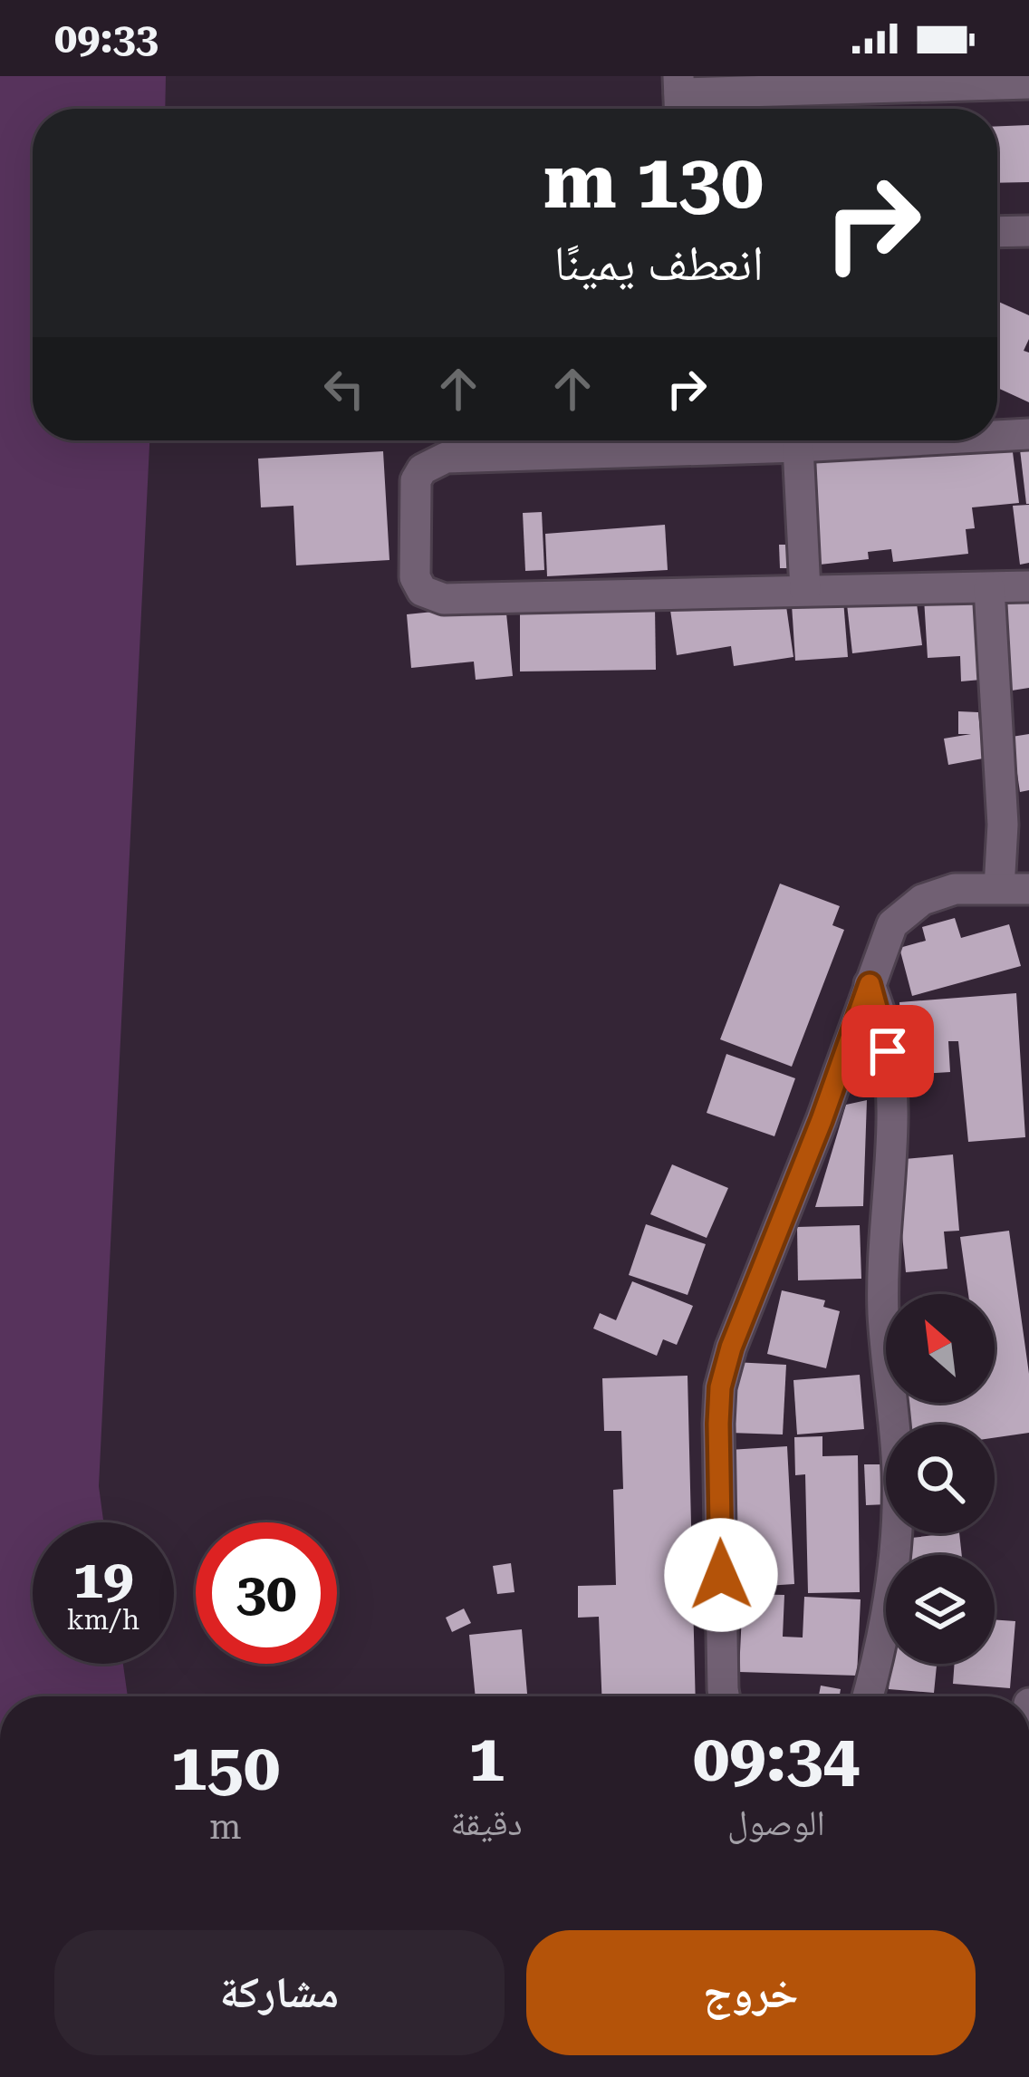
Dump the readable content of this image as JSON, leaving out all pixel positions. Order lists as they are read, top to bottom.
{
  "north": "top left",
  "page": {
    "status": "09:33",
    "turn": ["130 m", "انعطف يمينًا"],
    "speed": "19 km/h",
    "limit": "30",
    "eta": [
      "09:34",
      "الوصول",
      "1",
      "دقيقة",
      "150",
      "m"
    ],
    "buttons": ["خروج", "مشاركة"]
  }
}
